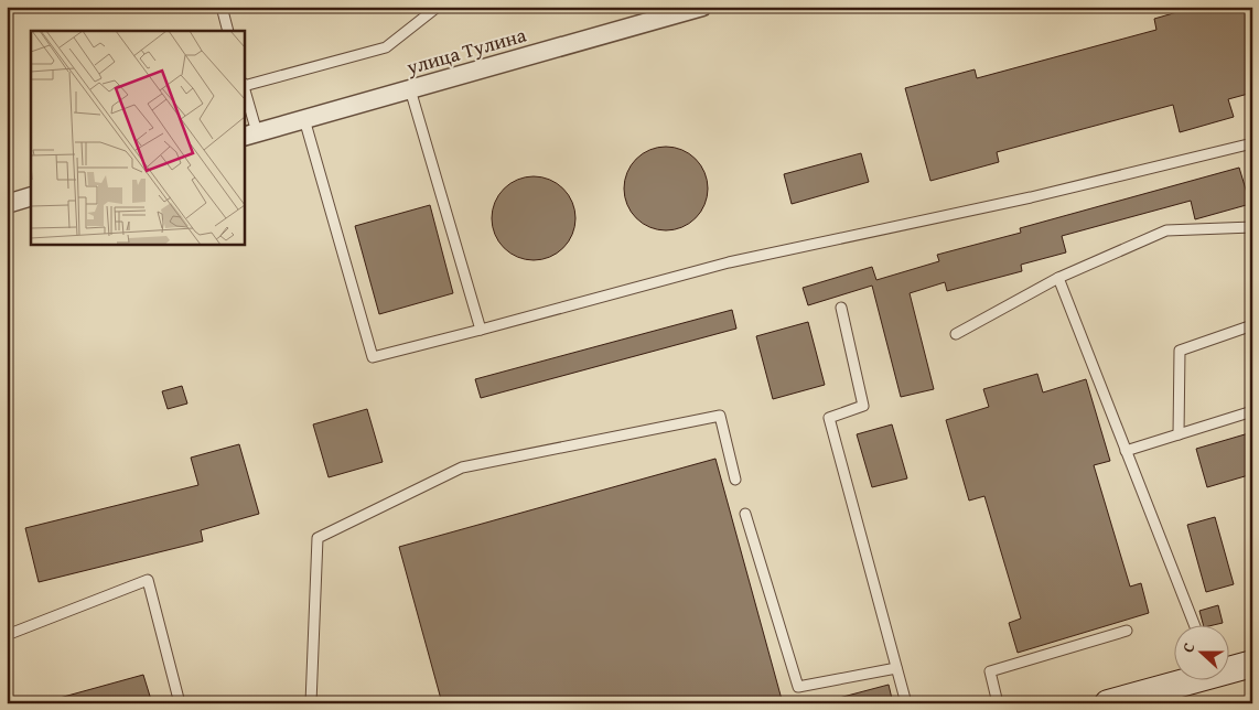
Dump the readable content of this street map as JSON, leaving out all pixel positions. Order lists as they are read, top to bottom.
{
  "streets": {
    "street": ["улица Тулина"]
  },
  "north": "left"
}
